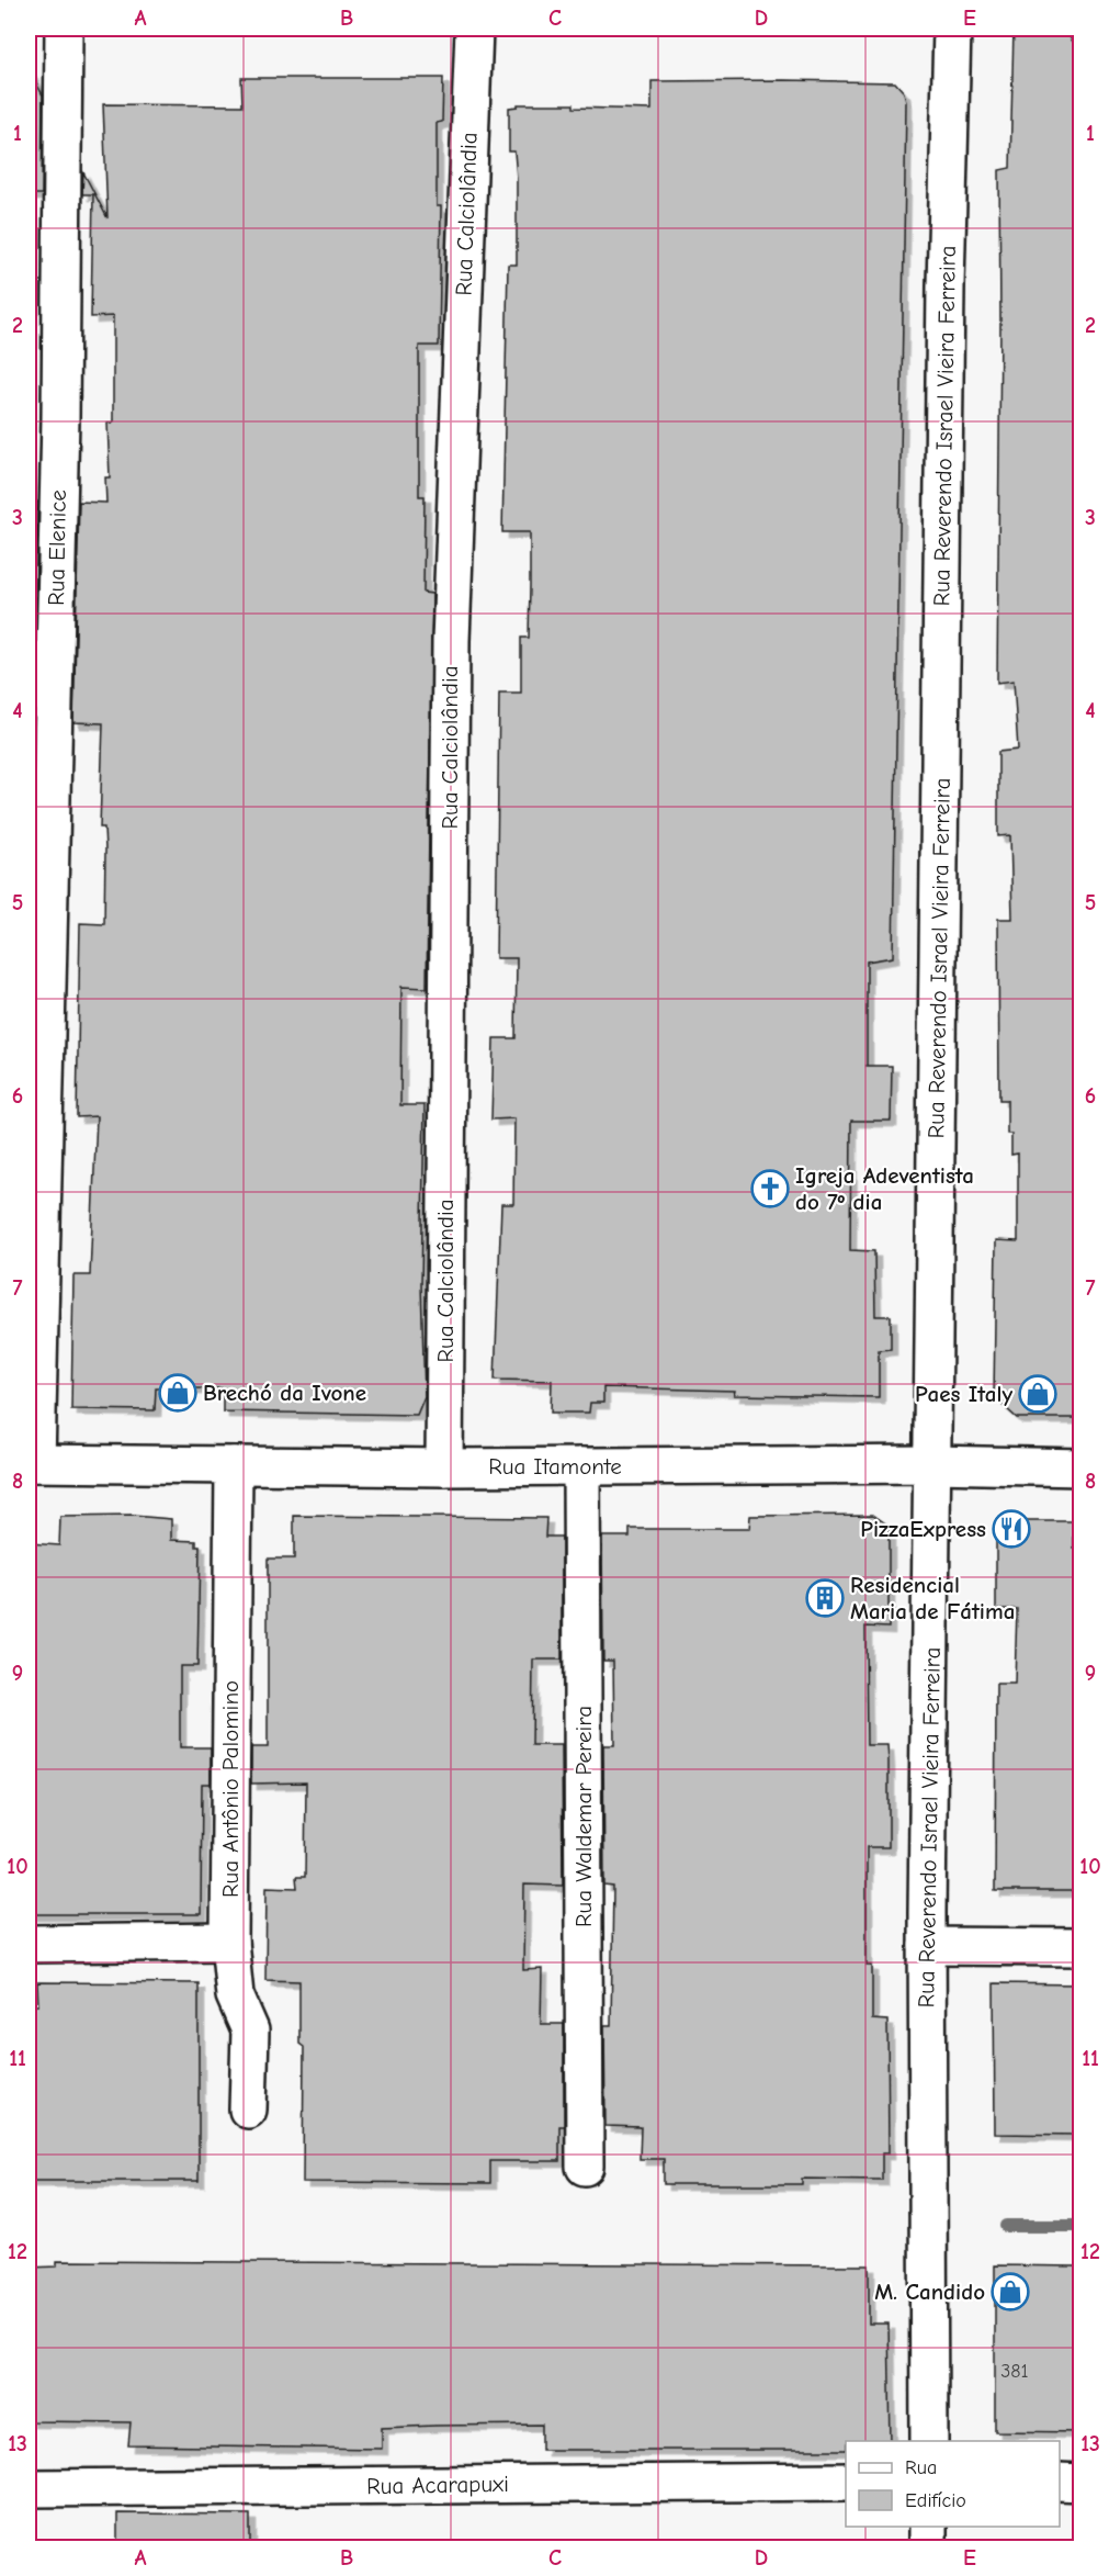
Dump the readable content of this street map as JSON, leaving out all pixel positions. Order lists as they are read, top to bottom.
{
  "streets": {
    "street": [
      "Rua Calciolândia",
      "Rua Reverendo Israel Vieira Ferreira",
      "Rua Elenice",
      "Rua Itamonte",
      "Rua Antônio Palomino",
      "Rua Waldemar Pereira",
      "Rua Acarapuxi"
    ]
  },
  "crossings": [
    ["Rua Calciolândia", "Rua Itamonte"],
    ["Rua Reverendo Israel Vieira Ferreira", "Rua Itamonte"],
    ["Rua Elenice", "Rua Itamonte"],
    ["Rua Itamonte", "Rua Antônio Palomino"],
    ["Rua Itamonte", "Rua Waldemar Pereira"]
  ],
  "places": {
    "church": ["Igreja Adeventista do 7º dia"],
    "shop": ["Brechó da Ivone", "Paes Italy", "M. Candido"],
    "restaurant": ["PizzaExpress"],
    "building": ["Residencial Maria de Fátima"]
  },
  "house_numbers": ["381"],
  "legend": ["Rua", "Edifício"],
  "grid": {
    "columns": [
      "A",
      "B",
      "C",
      "D",
      "E"
    ],
    "rows": [
      "1",
      "2",
      "3",
      "4",
      "5",
      "6",
      "7",
      "8",
      "9",
      "10",
      "11",
      "12",
      "13"
    ]
  }
}
